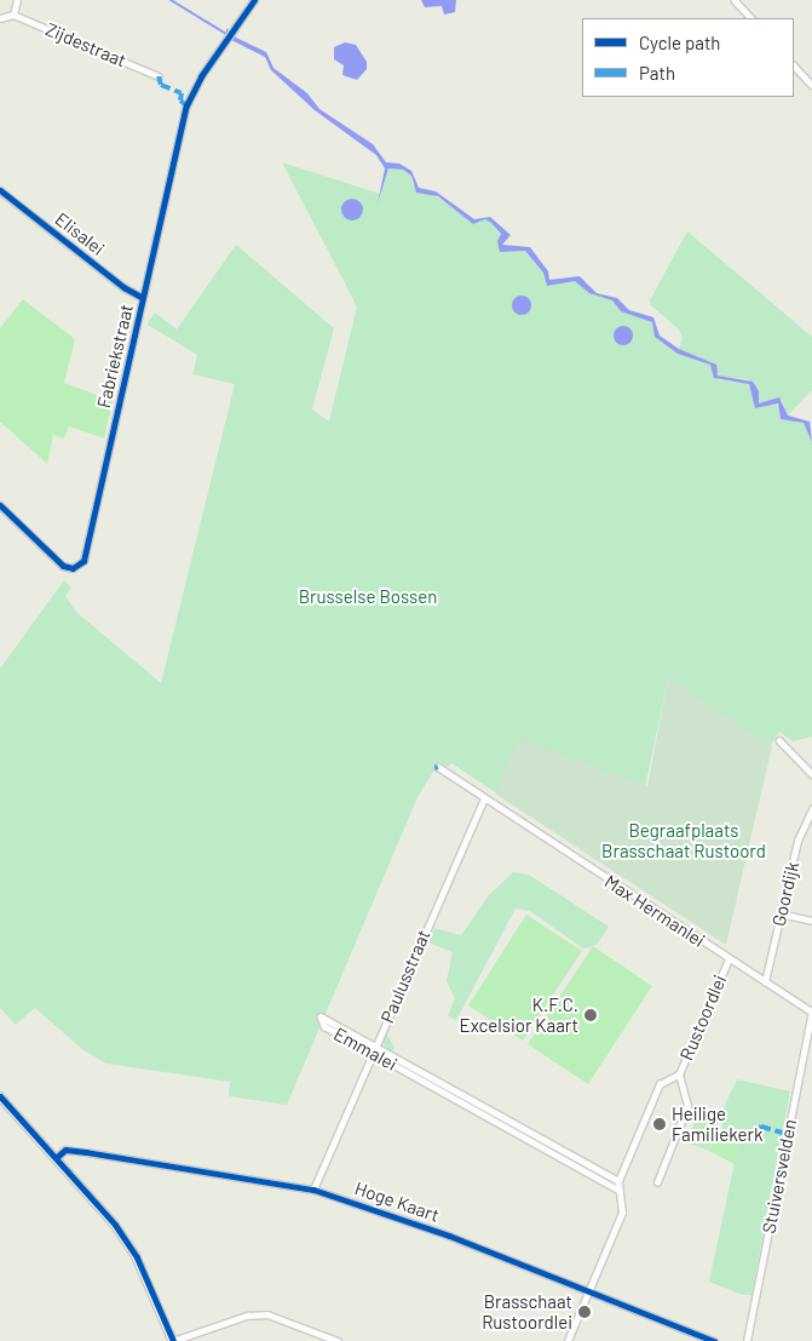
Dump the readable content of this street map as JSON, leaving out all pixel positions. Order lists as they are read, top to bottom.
{
  "streets": {
    "street": [
      "Zijdestraat",
      "Elisalei",
      "Fabriekstraat",
      "Goordijk",
      "Max Hermanlei",
      "Paulusstraat",
      "Rustoordlei",
      "Emmalei",
      "Stuiversvelden",
      "Hoge Kaart"
    ]
  },
  "crossings": [
    ["Elisalei", "Fabriekstraat"],
    ["Goordijk", "Max Hermanlei"],
    ["Max Hermanlei", "Paulusstraat"],
    ["Max Hermanlei", "Rustoordlei"],
    ["Max Hermanlei", "Stuiversvelden"],
    ["Paulusstraat", "Emmalei"],
    ["Paulusstraat", "Hoge Kaart"],
    ["Rustoordlei", "Emmalei"],
    ["Rustoordlei", "Hoge Kaart"]
  ],
  "parks": ["Brusselse Bossen", "Begraafplaats Brasschaat Rustoord"],
  "places": ["K.F.C. Excelsior Kaart", "Heilige Familiekerk", "Brasschaat Rustoordlei"],
  "legend": ["Cycle path", "Path"]
}
